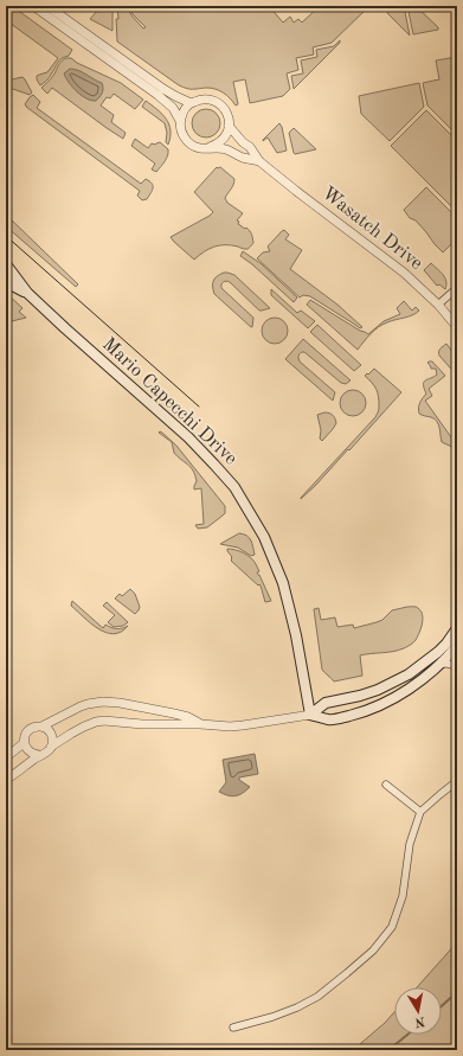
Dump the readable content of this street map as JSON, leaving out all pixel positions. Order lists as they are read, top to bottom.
{
  "streets": {
    "main road": ["Mario Capecchi Drive"],
    "street": ["Wasatch Drive"]
  },
  "north": "bottom"
}
